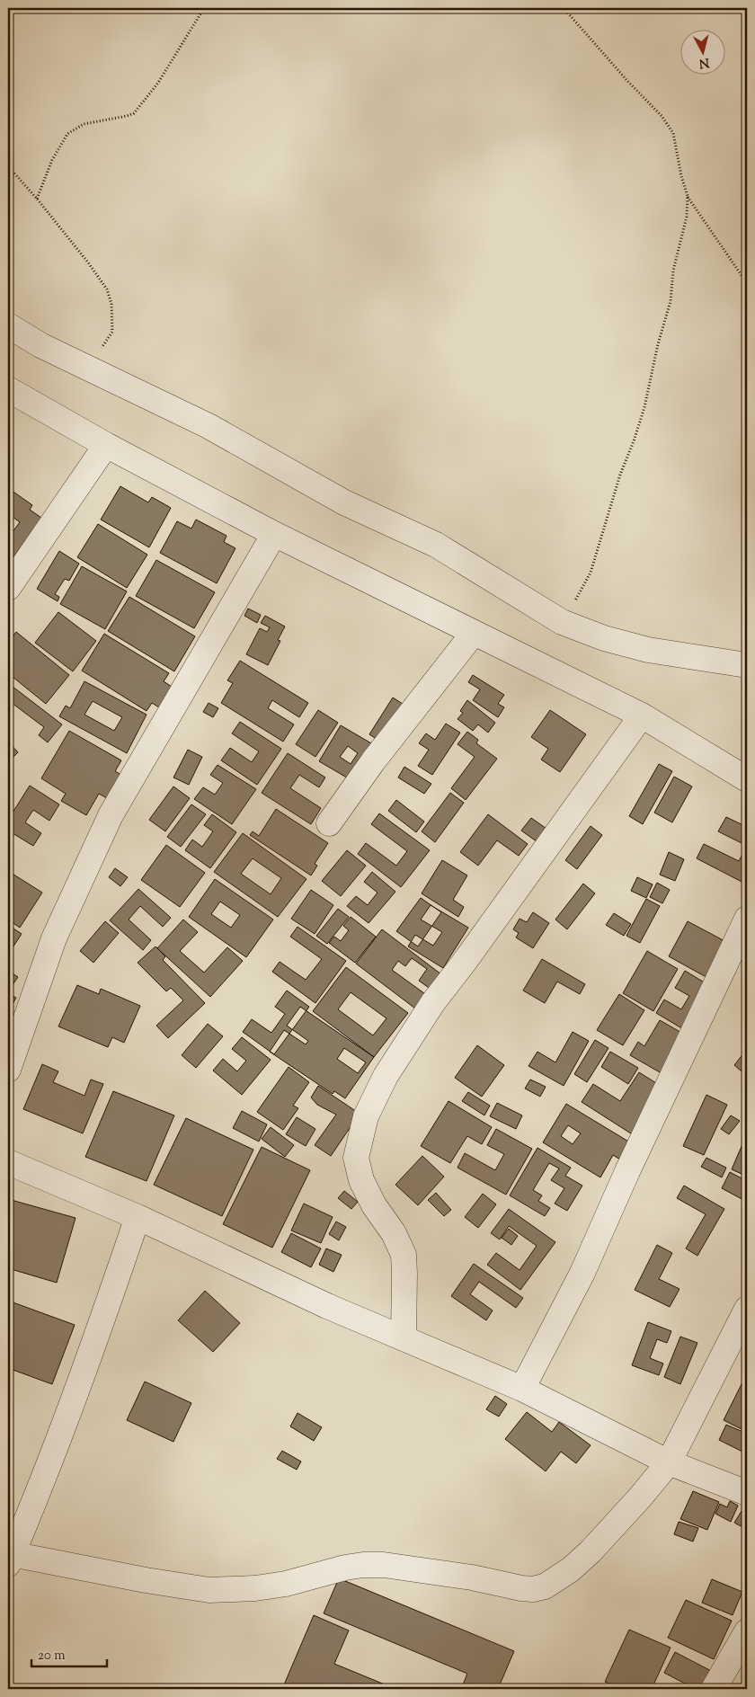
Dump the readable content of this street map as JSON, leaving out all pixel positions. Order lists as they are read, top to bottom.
{
  "scale_bar": "20 m",
  "north": "bottom"
}
